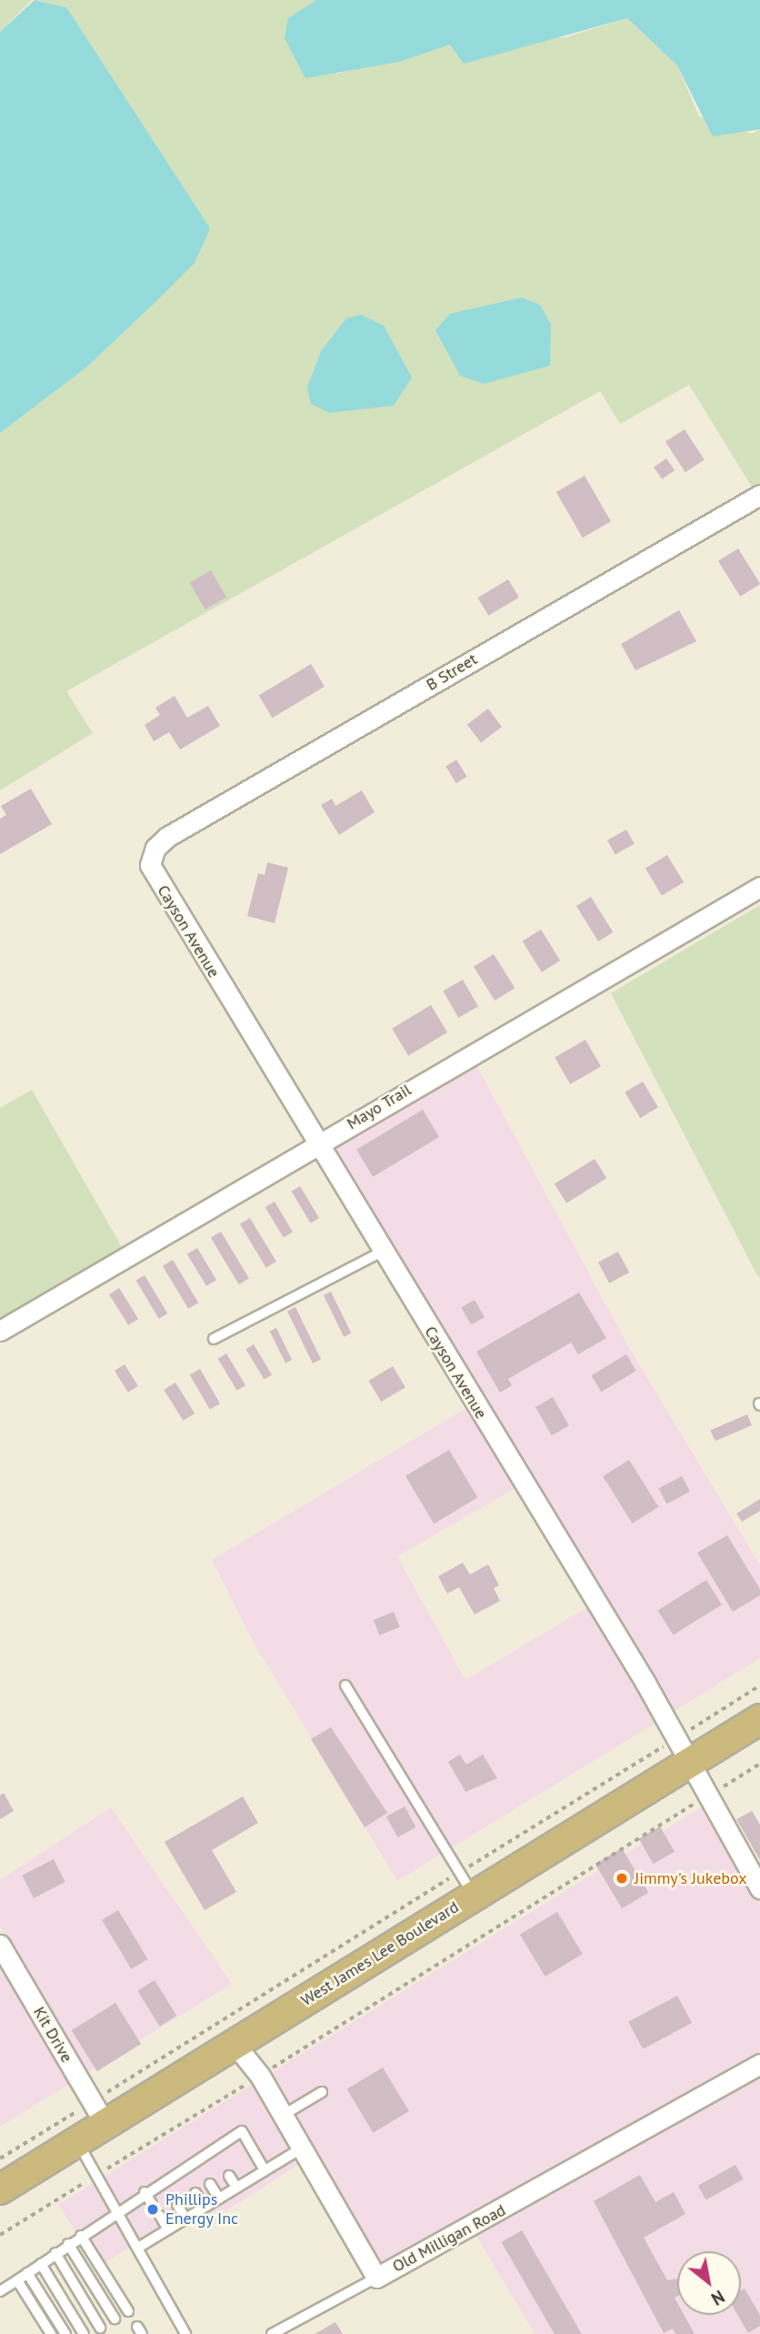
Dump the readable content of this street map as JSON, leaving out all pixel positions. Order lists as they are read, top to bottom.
{
  "streets": {
    "main road": ["West James Lee Boulevard"],
    "street": [
      "B Street",
      "Cayson Avenue",
      "Mayo Trail",
      "Kit Drive",
      "Old Milligan Road"
    ]
  },
  "crossings": [
    ["B Street", "Cayson Avenue"],
    ["Cayson Avenue", "Mayo Trail"],
    ["Cayson Avenue", "West James Lee Boulevard"],
    ["West James Lee Boulevard", "Kit Drive"],
    ["West James Lee Boulevard", "Old Milligan Road"]
  ],
  "places": ["Jimmy's Jukebox", "Phillips Energy Inc"],
  "north": "bottom right"
}
